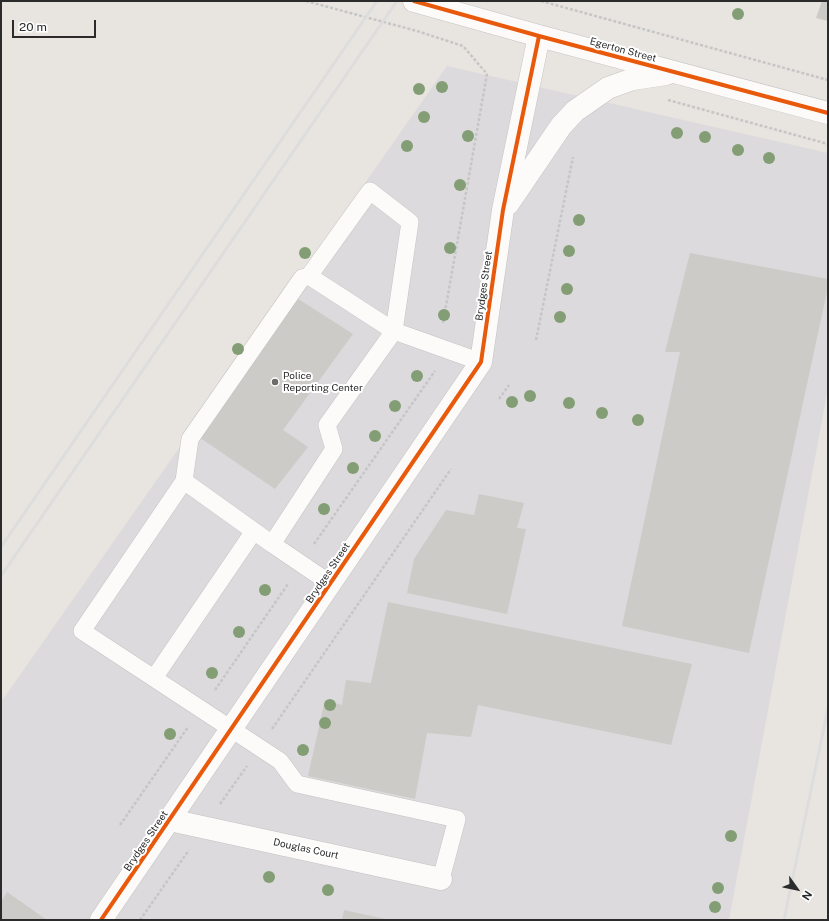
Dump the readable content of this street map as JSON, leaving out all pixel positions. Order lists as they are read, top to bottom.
{
  "streets": {
    "street": ["Egerton Street", "Brydges Street", "Douglas Court"]
  },
  "crossings": [
    ["Egerton Street", "Brydges Street"],
    ["Brydges Street", "Douglas Court"]
  ],
  "places": ["Police Reporting Center"],
  "scale_bar": "20 m",
  "north": "bottom right"
}
